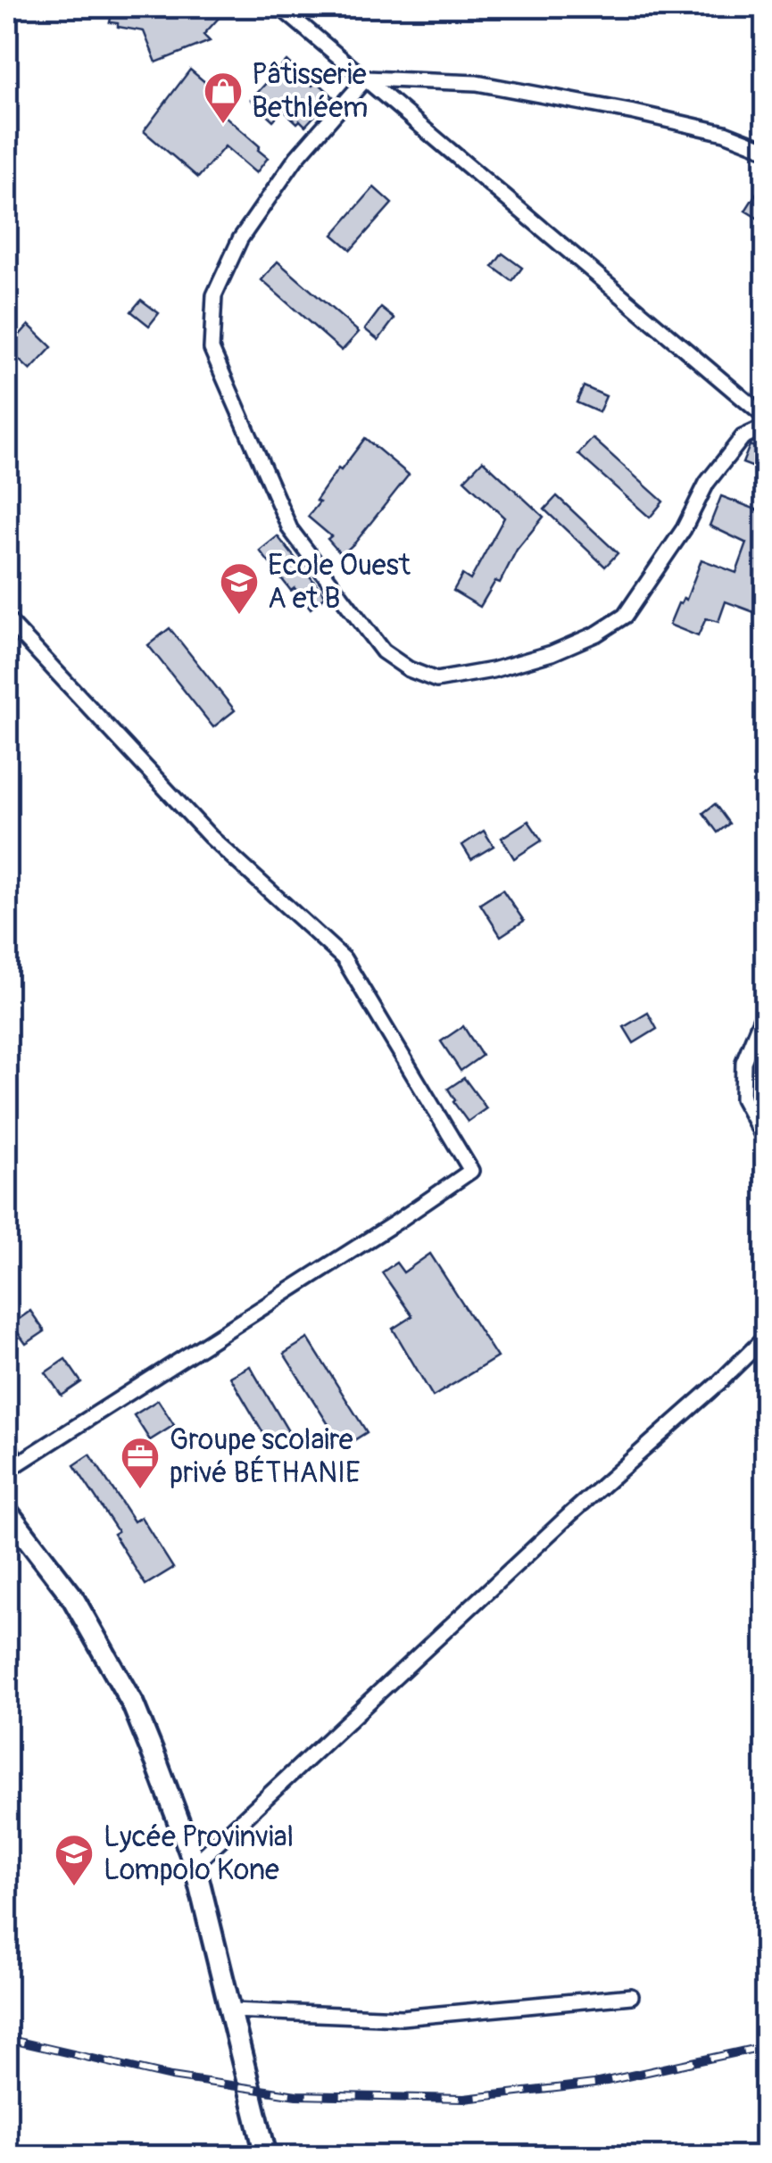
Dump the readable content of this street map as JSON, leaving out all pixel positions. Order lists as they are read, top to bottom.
{
  "places": {
    "shop": ["Pâtisserie Bethléem"],
    "school or university": ["Ecole Ouest A et B", "Lycée Provinvial Lompolo Kone"],
    "office": ["Groupe scolaire privé BÉTHANIE"]
  }
}
